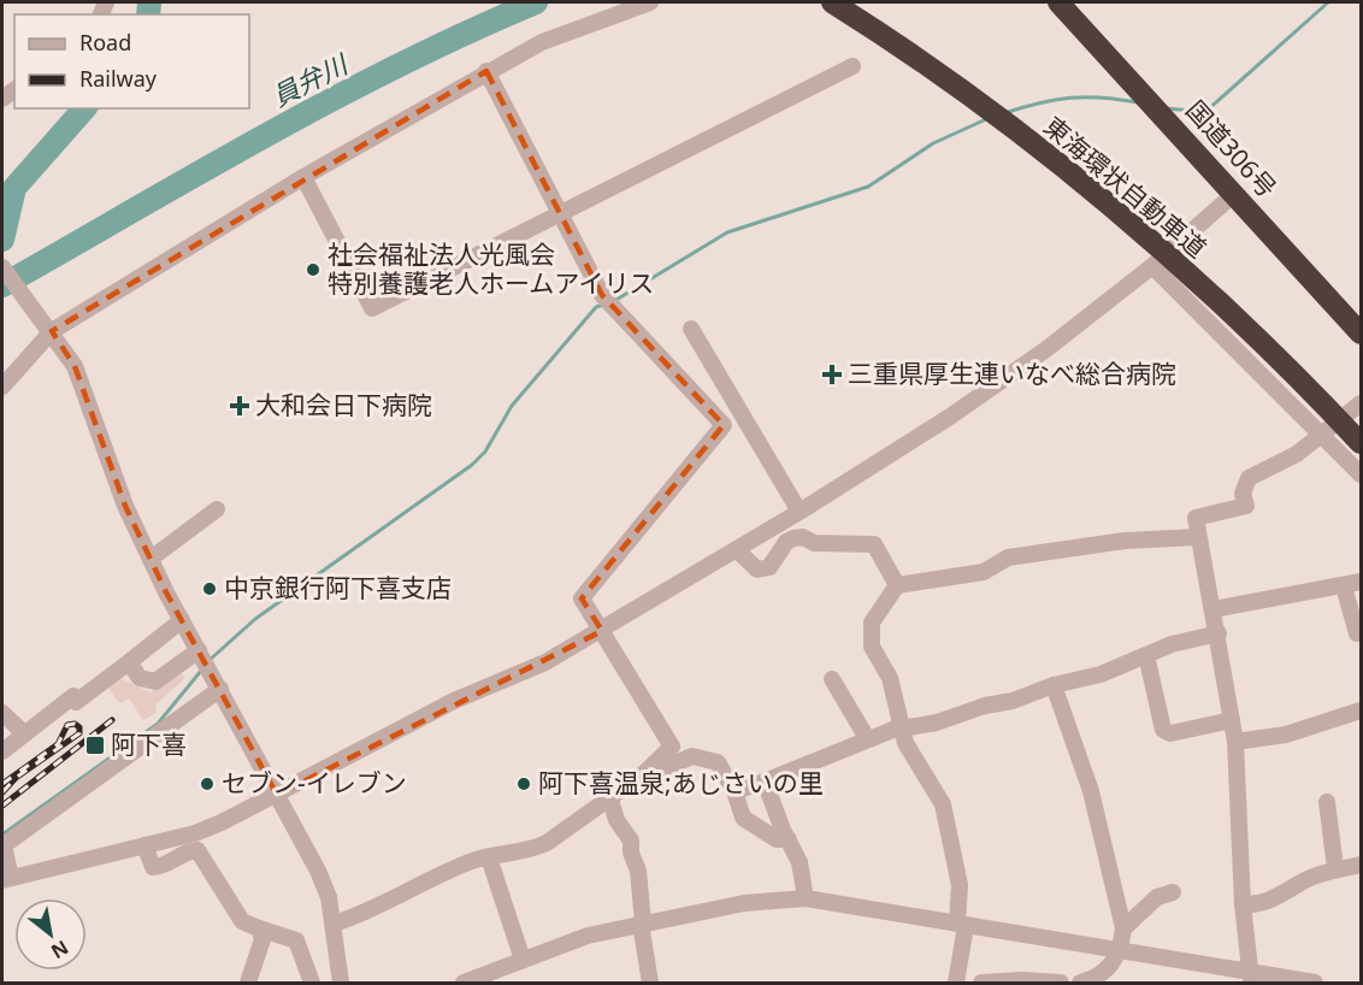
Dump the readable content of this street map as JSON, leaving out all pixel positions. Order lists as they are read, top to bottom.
{
  "streets": {
    "highway": ["国道306号", "東海環状自動車道"]
  },
  "water": ["員弁川"],
  "places": {
    "other": [
      "社会福祉法人光風会 特別養護老人ホームアイリス",
      "中京銀行阿下喜支店",
      "セブン-イレブン",
      "阿下喜温泉;あじさいの里"
    ],
    "health": ["三重県厚生連いなべ総合病院", "大和会日下病院"],
    "transit": ["阿下喜"]
  },
  "legend": ["Road", "Railway"],
  "north": "bottom right"
}
